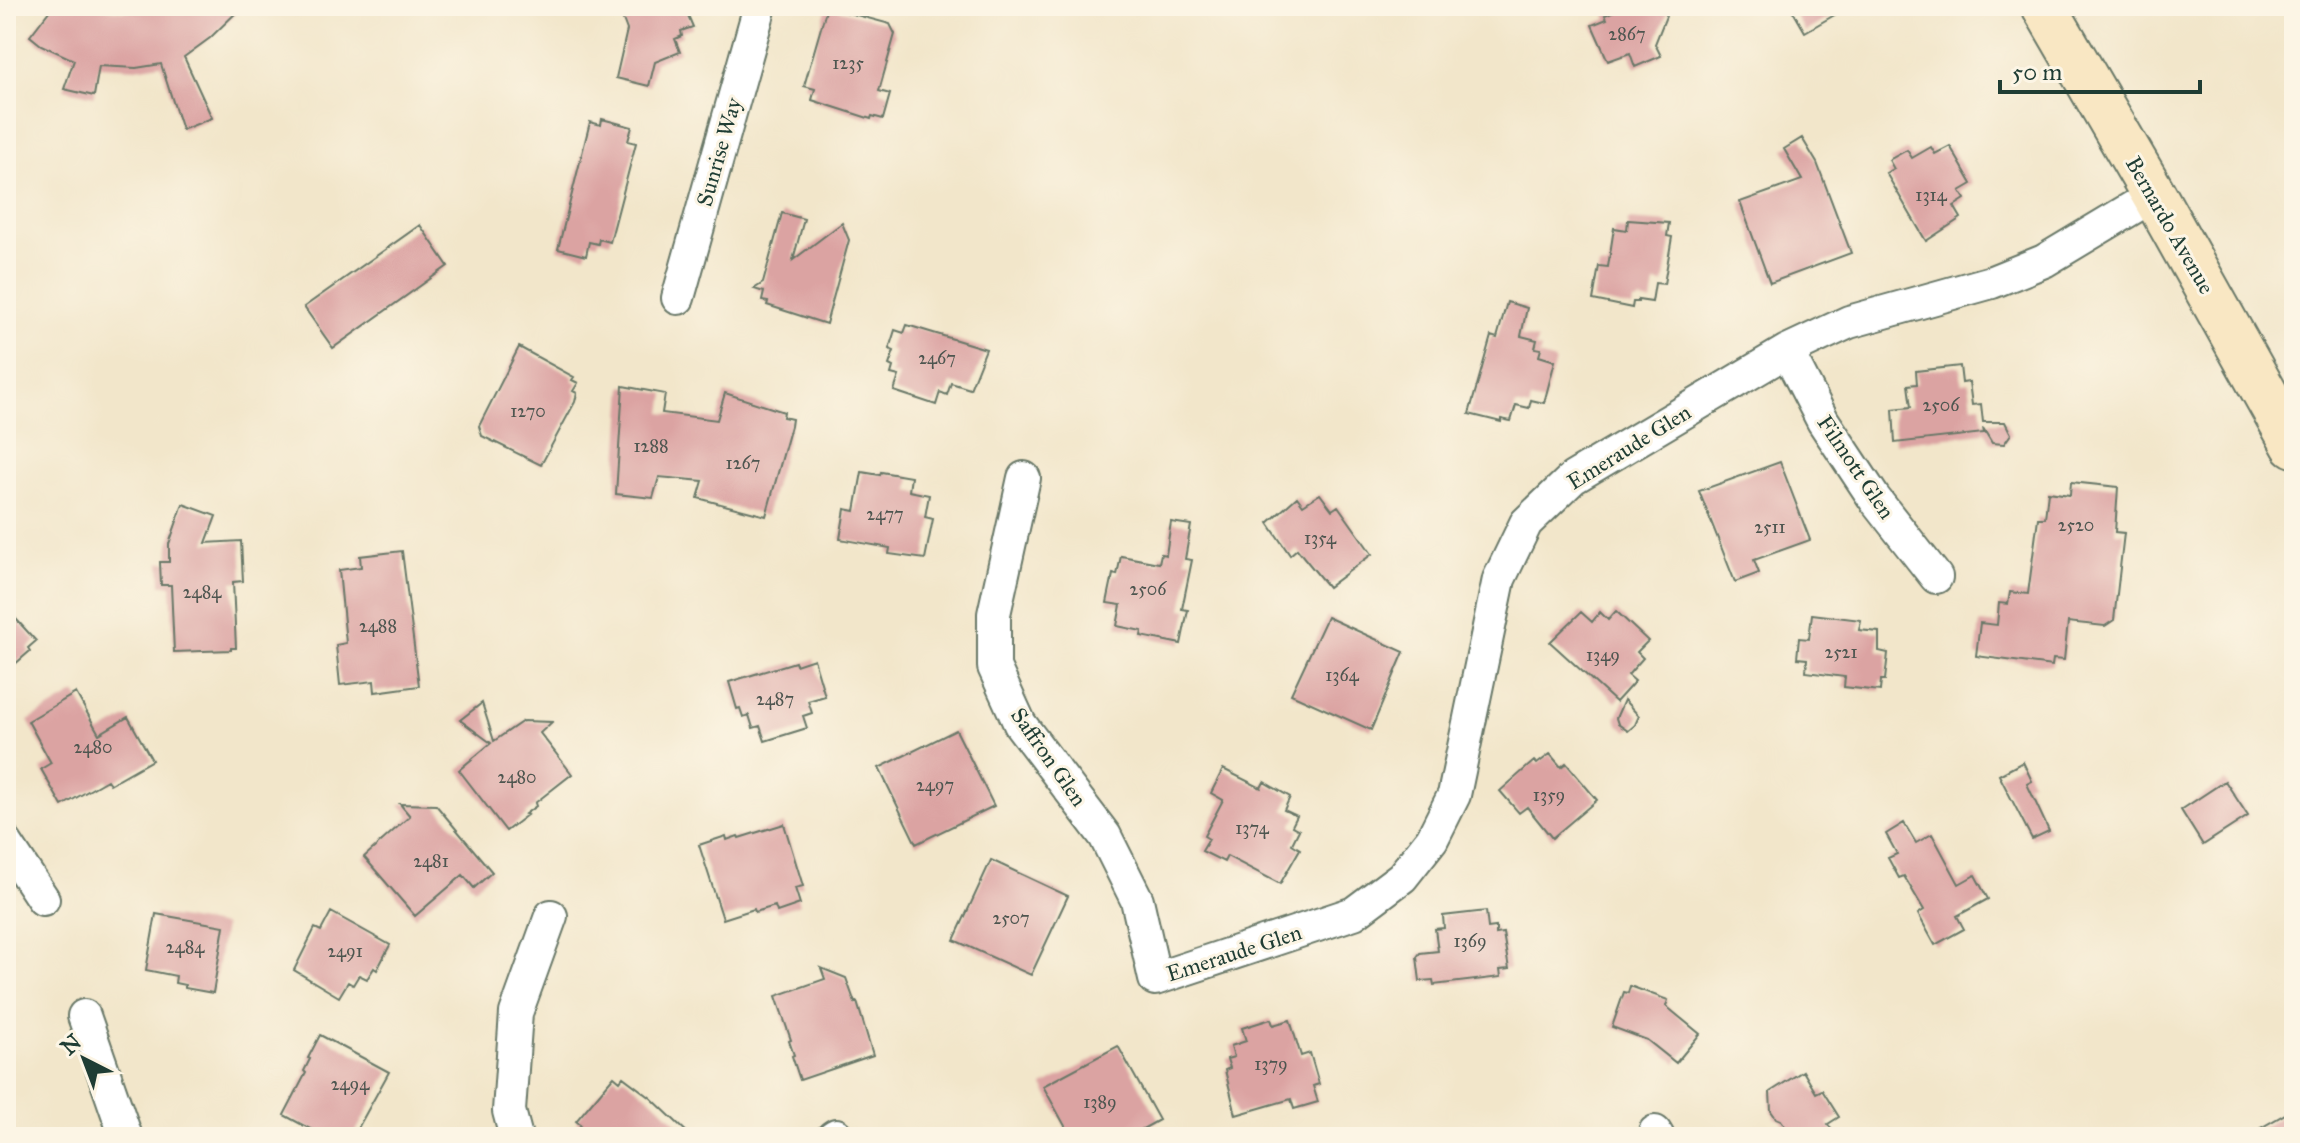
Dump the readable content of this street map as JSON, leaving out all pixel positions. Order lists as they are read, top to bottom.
{
  "streets": {
    "street": [
      "Sunrise Way",
      "Bernardo Avenue",
      "Emeraude Glen",
      "Filmott Glen",
      "Saffron Glen"
    ]
  },
  "crossings": [
    ["Bernardo Avenue", "Emeraude Glen"],
    ["Emeraude Glen", "Filmott Glen"],
    ["Emeraude Glen", "Saffron Glen"]
  ],
  "house_numbers": [
    "2867",
    "1235",
    "1314",
    "2467",
    "2506",
    "1270",
    "1288",
    "1267",
    "2477",
    "2520",
    "2511",
    "1354",
    "2506",
    "2484",
    "2488",
    "2521",
    "1349",
    "1364",
    "2487",
    "2480",
    "2480",
    "2497",
    "1359",
    "1374",
    "2481",
    "2507",
    "1369",
    "2484",
    "2491",
    "1379",
    "2494",
    "1389"
  ],
  "scale_bar": "50 m",
  "north": "top left"
}
